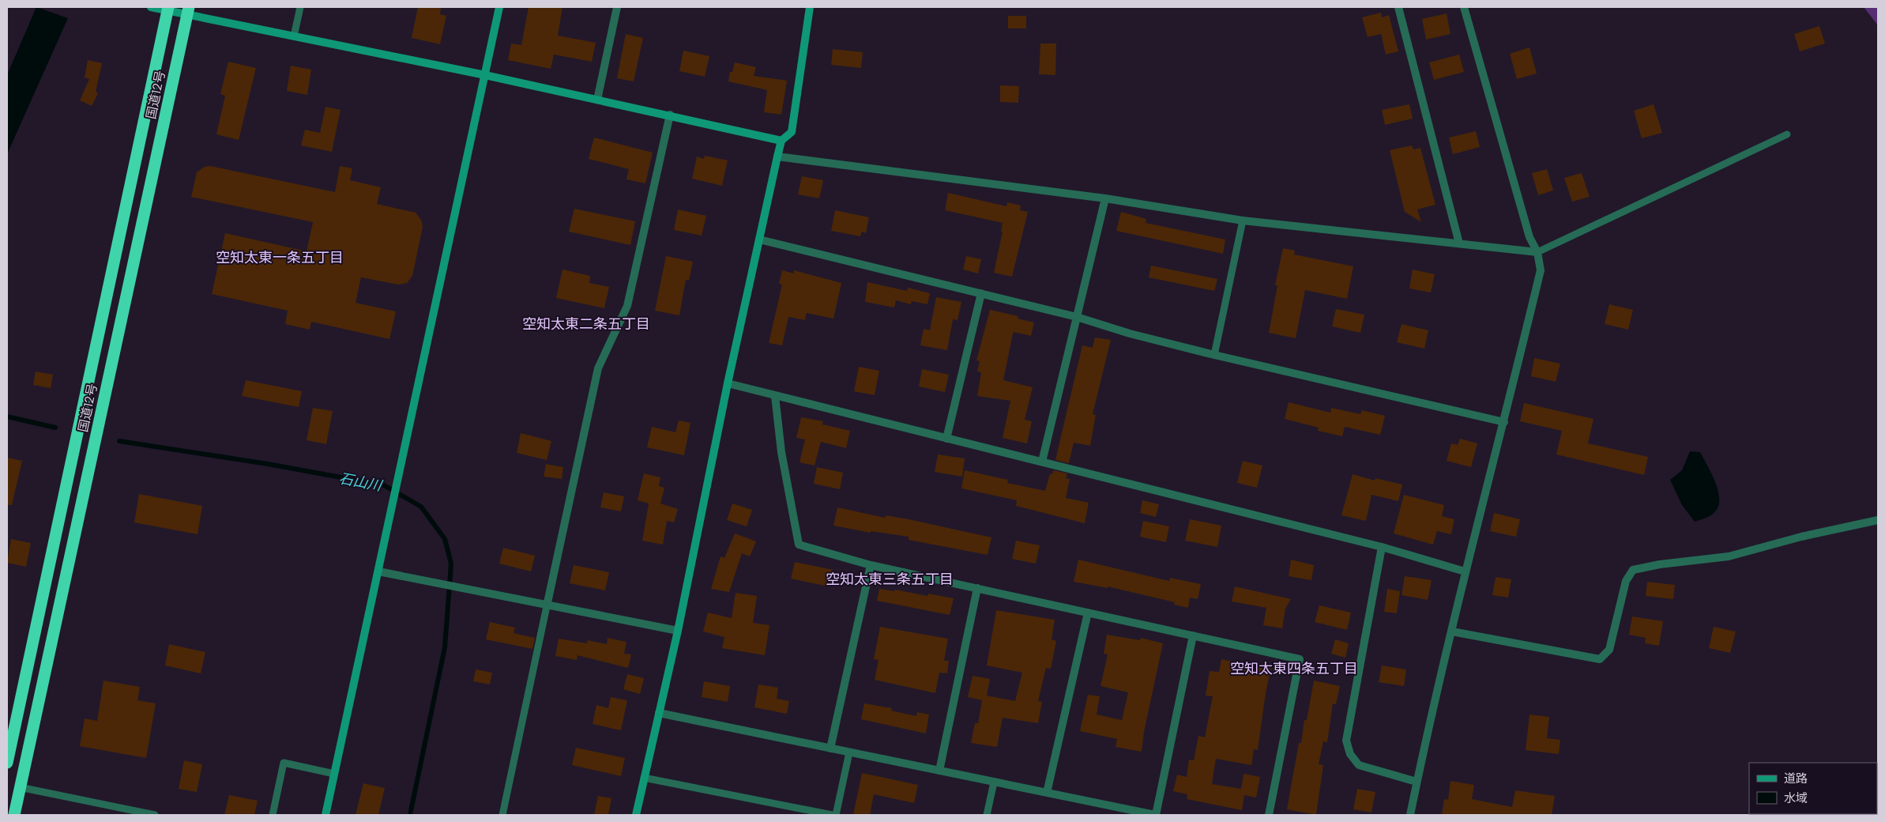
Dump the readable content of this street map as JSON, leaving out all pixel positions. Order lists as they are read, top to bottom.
{
  "streets": {
    "highway": ["国道12号"]
  },
  "districts": [
    "空知太東一条五丁目",
    "空知太東二条五丁目",
    "空知太東三条五丁目",
    "空知太東四条五丁目"
  ],
  "water": ["石山川"],
  "legend": ["道路", "水域"]
}
